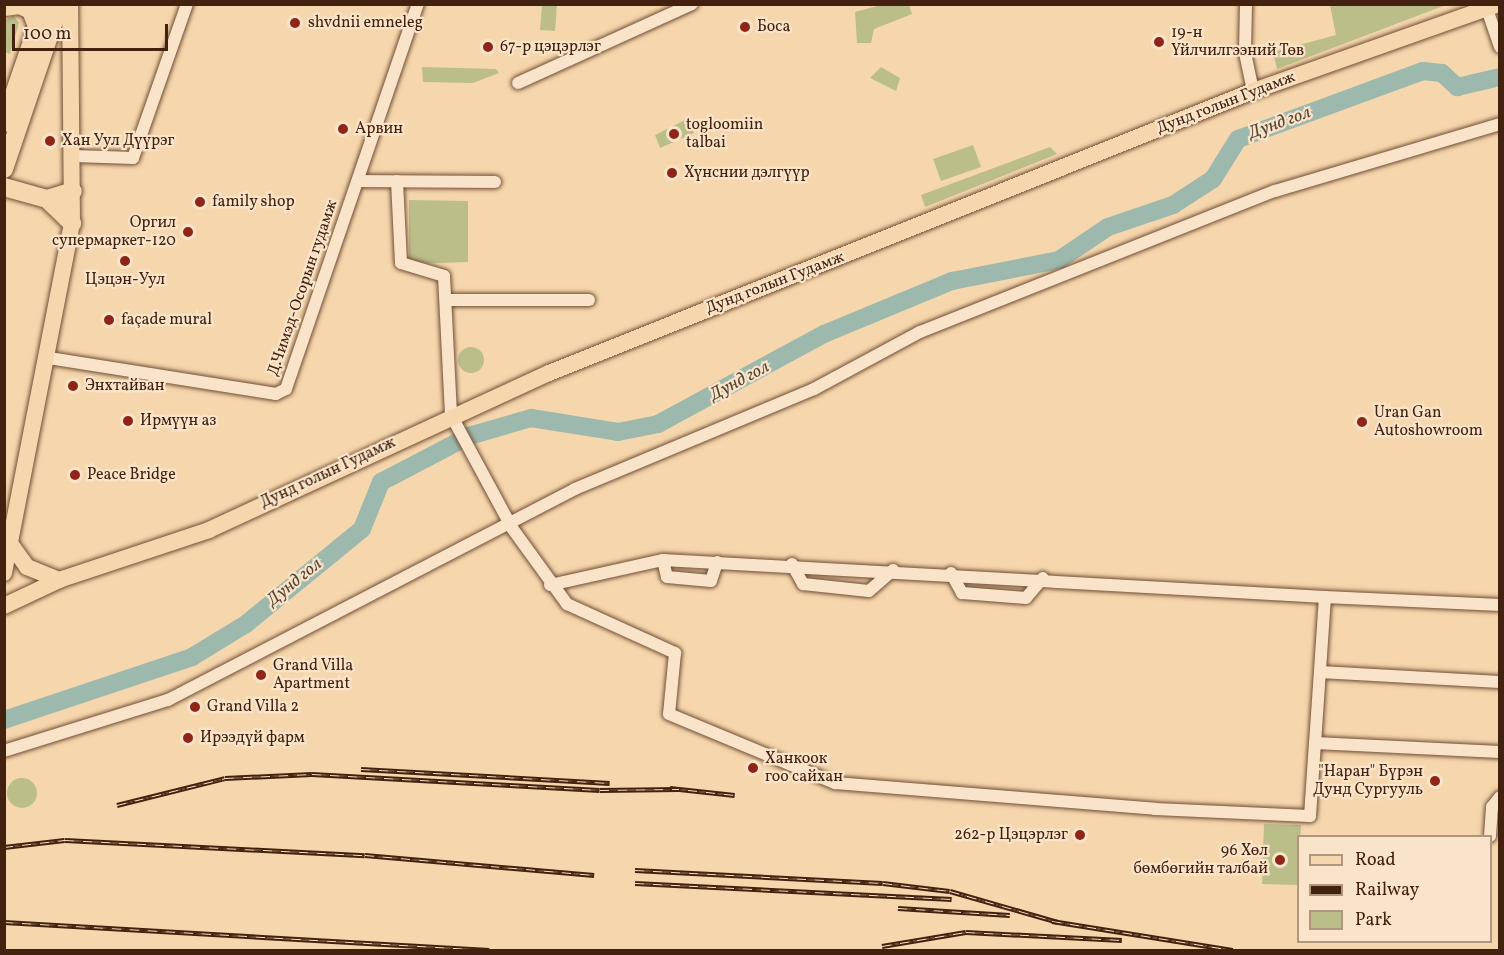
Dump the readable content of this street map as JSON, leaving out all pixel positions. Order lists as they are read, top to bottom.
{
  "streets": {
    "main road": ["Дунд голын Гудамж"],
    "street": ["Д.Чимэд-Осорын гудамж"]
  },
  "water": ["Дунд гол"],
  "places": [
    "shvdnii emneleg",
    "Боса",
    "19-н Үйлчилгээний Төв",
    "67-р цэцэрлэг",
    "Арвин",
    "togloomiin talbai",
    "Хан Уул Дүүрэг",
    "Хүнснии дэлгүүр",
    "family shop",
    "Оргил супермаркет-120",
    "Цэцэн-Уул",
    "façade mural",
    "Энхтайван",
    "Ирмүүн аз",
    "Uran Gan Autoshowroom",
    "Peace Bridge",
    "Grand Villa Apartment",
    "Grand Villa 2",
    "Ирээдүй фарм",
    "Ханкоок гоо сайхан",
    "\"Наран\" Бүрэн Дунд Сургууль",
    "262-р Цэцэрлэг",
    "96 Хөл бөмбөгийн талбай"
  ],
  "legend": ["Road", "Railway", "Park"],
  "scale_bar": "100 m"
}
